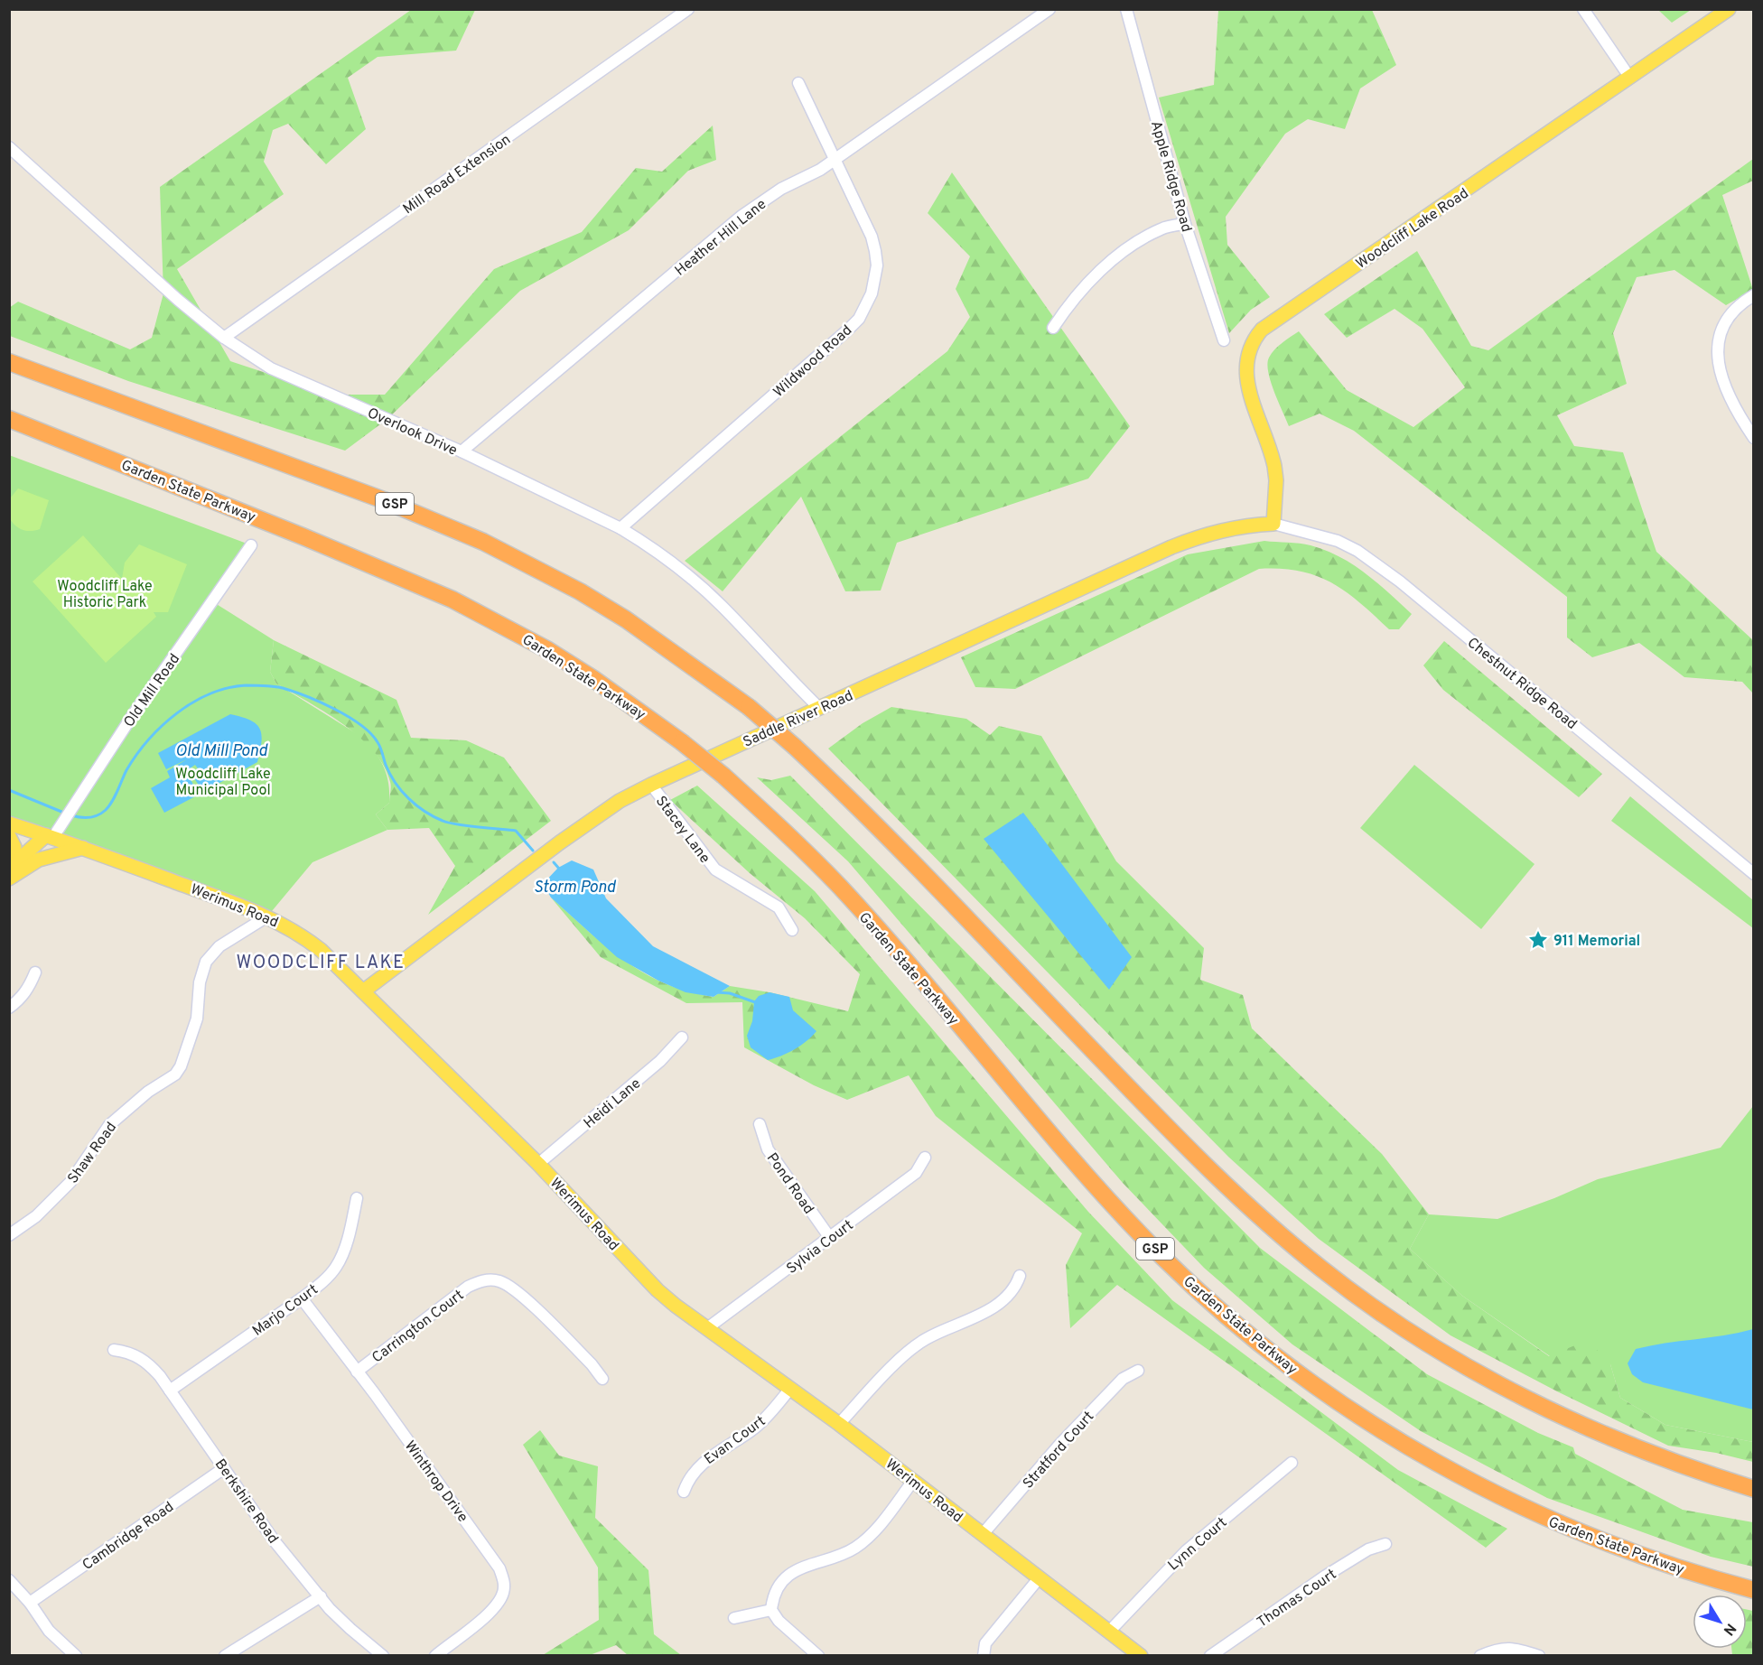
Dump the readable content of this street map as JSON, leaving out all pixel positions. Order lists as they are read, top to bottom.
{
  "streets": {
    "highway": ["Garden State Parkway", "GSP"],
    "main road": ["Woodcliff Lake Road", "Saddle River Road", "Werimus Road"],
    "street": [
      "Mill Road Extension",
      "Apple Ridge Road",
      "Heather Hill Lane",
      "Wildwood Road",
      "Overlook Drive",
      "Chestnut Ridge Road",
      "Old Mill Road",
      "Stacey Lane",
      "Heidi Lane",
      "Shaw Road",
      "Pond Road",
      "Sylvia Court",
      "Marjo Court",
      "Carrington Court",
      "Evan Court",
      "Stratford Court",
      "Winthrop Drive",
      "Berkshire Road",
      "Cambridge Road",
      "Lynn Court",
      "Thomas Court"
    ]
  },
  "crossings": [
    ["Mill Road Extension", "Overlook Drive"],
    ["Woodcliff Lake Road", "Chestnut Ridge Road"],
    ["Woodcliff Lake Road", "Saddle River Road"],
    ["Heather Hill Lane", "Wildwood Road"],
    ["Heather Hill Lane", "Overlook Drive"],
    ["Wildwood Road", "Overlook Drive"],
    ["Overlook Drive", "Saddle River Road"],
    ["Chestnut Ridge Road", "Saddle River Road"],
    ["Old Mill Road", "Werimus Road"],
    ["Saddle River Road", "Stacey Lane"],
    ["Saddle River Road", "Werimus Road"],
    ["Werimus Road", "Heidi Lane"],
    ["Werimus Road", "Shaw Road"],
    ["Werimus Road", "Sylvia Court"],
    ["Werimus Road", "Evan Court"],
    ["Werimus Road", "Stratford Court"],
    ["Werimus Road", "Lynn Court"],
    ["Pond Road", "Sylvia Court"],
    ["Marjo Court", "Winthrop Drive"],
    ["Marjo Court", "Berkshire Road"],
    ["Carrington Court", "Winthrop Drive"],
    ["Berkshire Road", "Cambridge Road"]
  ],
  "districts": ["WOODCLIFF LAKE"],
  "water": ["Old Mill Pond", "Storm Pond"],
  "parks": ["Woodcliff Lake Historic Park", "Woodcliff Lake Municipal Pool"],
  "places": {
    "place": ["911 Memorial"]
  },
  "north": "bottom right"
}
